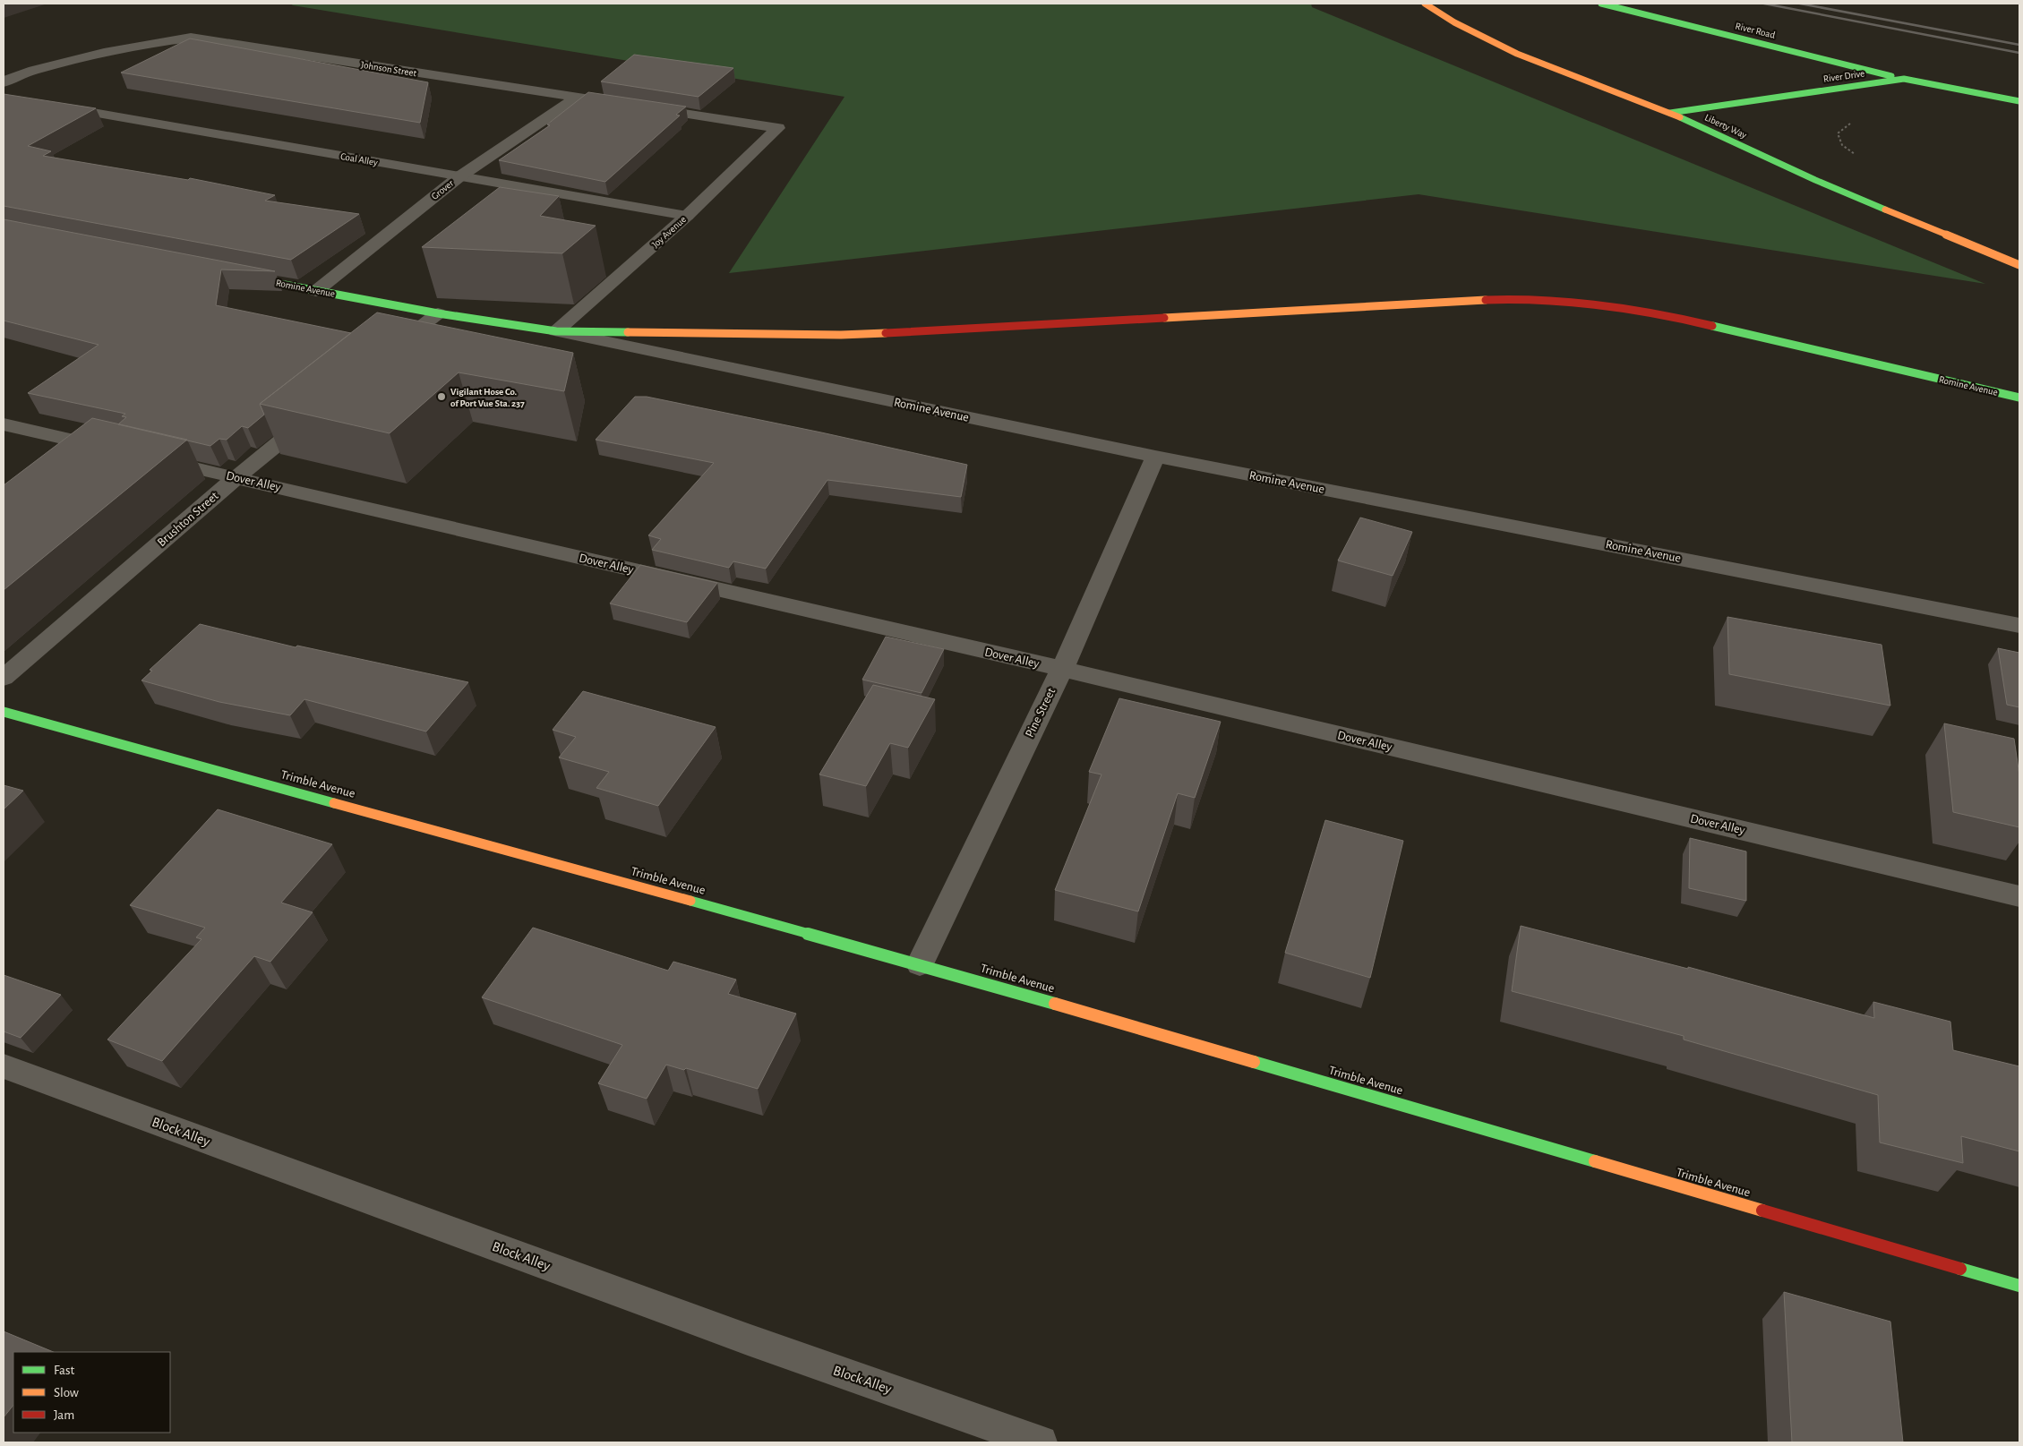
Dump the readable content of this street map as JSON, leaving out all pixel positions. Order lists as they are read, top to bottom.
{
  "streets": {
    "street": [
      "River Road",
      "Johnson Street",
      "River Drive",
      "Liberty Way",
      "Grover",
      "Joy Avenue",
      "Romine Avenue",
      "Dover Alley",
      "Brushton Street",
      "Pine Street",
      "Trimble Avenue"
    ],
    "lane": ["Coal Alley", "Block Alley"]
  },
  "crossings": [
    ["River Road", "River Drive"],
    ["Johnson Street", "Grover"],
    ["Johnson Street", "Joy Avenue"],
    ["River Drive", "Liberty Way"],
    ["Coal Alley", "Grover"],
    ["Coal Alley", "Joy Avenue"],
    ["Grover", "Romine Avenue"],
    ["Joy Avenue", "Romine Avenue"],
    ["Romine Avenue", "Pine Street"],
    ["Dover Alley", "Brushton Street"],
    ["Dover Alley", "Pine Street"],
    ["Pine Street", "Trimble Avenue"]
  ],
  "places": ["Vigilant Hose Co. of Port Vue Sta. 237"],
  "legend": ["Fast", "Slow", "Jam"]
}
